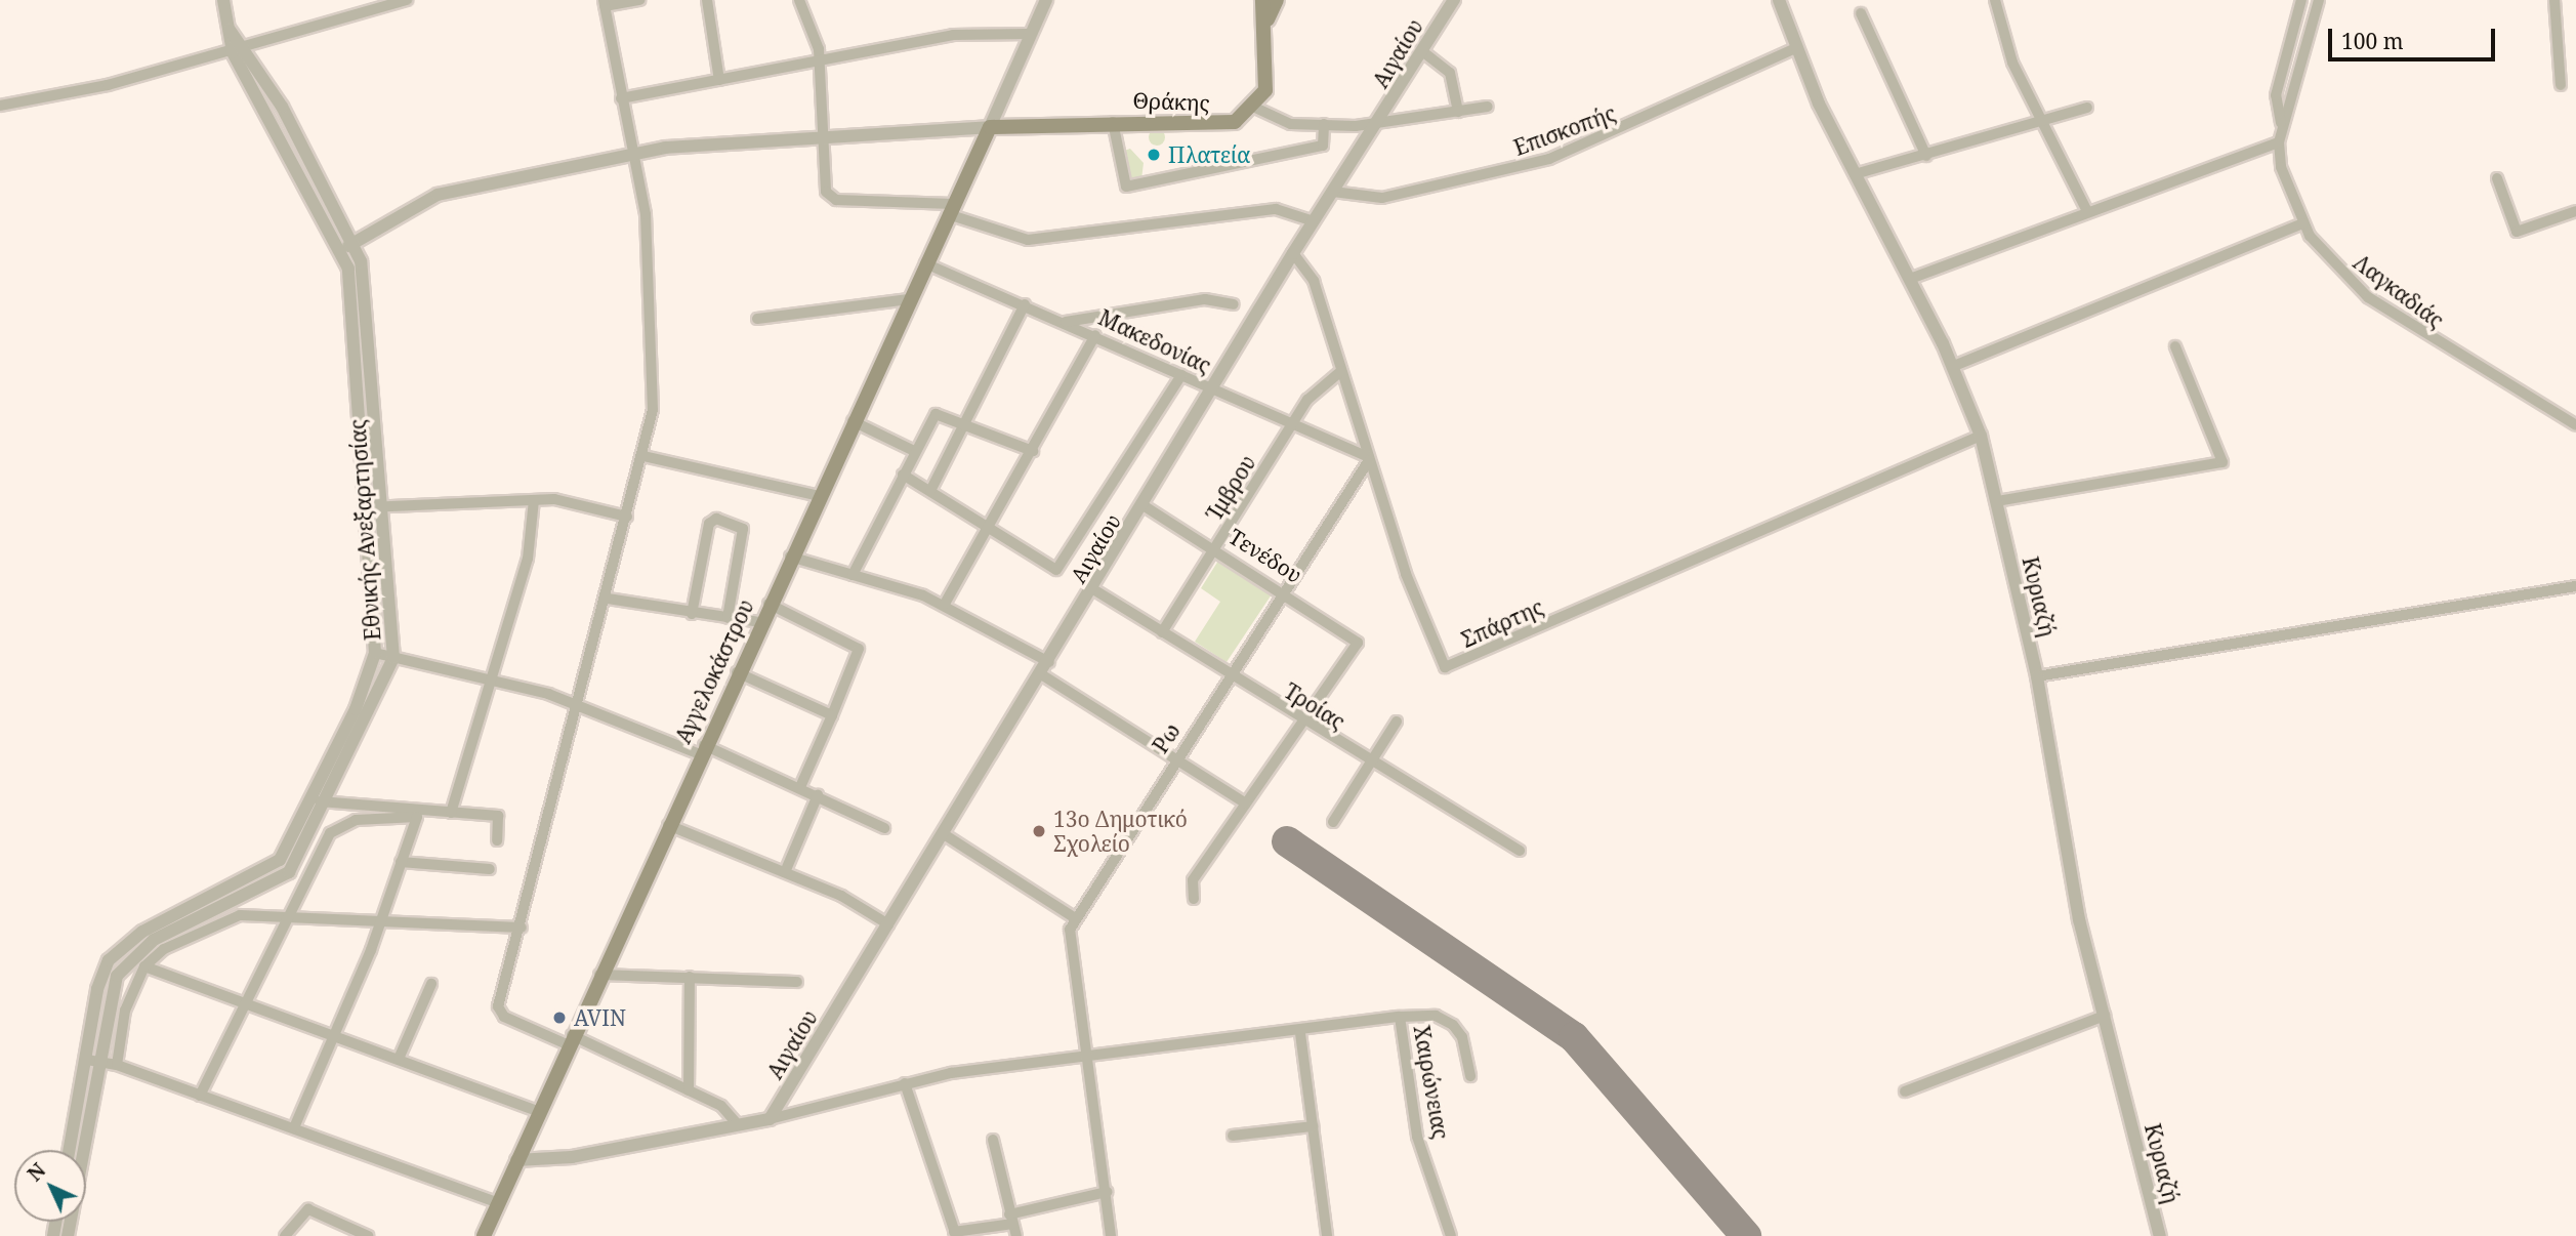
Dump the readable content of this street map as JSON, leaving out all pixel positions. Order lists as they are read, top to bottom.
{
  "streets": {
    "main road": ["Θράκης", "Αγγελοκάστρου"],
    "street": [
      "Αιγαίου",
      "Επισκοπής",
      "Λαγκαδιάς",
      "Μακεδονίας",
      "Ίμβρου",
      "Εθνικής Ανεξαρτησίας",
      "Τενέδου",
      "Κυριαζή",
      "Σπάρτης",
      "Τροίας",
      "Ρω",
      "Χαιρώνειας"
    ]
  },
  "crossings": [
    ["Αιγαίου", "Επισκοπής"],
    ["Αιγαίου", "Μακεδονίας"],
    ["Αιγαίου", "Τενέδου"],
    ["Αιγαίου", "Σπάρτης"],
    ["Αιγαίου", "Τροίας"],
    ["Θράκης", "Αγγελοκάστρου"],
    ["Επισκοπής", "Κυριαζή"],
    ["Μακεδονίας", "Ίμβρου"],
    ["Μακεδονίας", "Σπάρτης"],
    ["Μακεδονίας", "Αγγελοκάστρου"],
    ["Μακεδονίας", "Ρω"],
    ["Ίμβρου", "Τενέδου"],
    ["Ίμβρου", "Σπάρτης"],
    ["Ίμβρου", "Τροίας"],
    ["Τενέδου", "Τροίας"],
    ["Τενέδου", "Ρω"],
    ["Κυριαζή", "Σπάρτης"],
    ["Σπάρτης", "Ρω"],
    ["Τροίας", "Ρω"]
  ],
  "places": ["Πλατεία", "13ο Δημοτικό Σχολείο", "AVIN"],
  "scale_bar": "100 m",
  "north": "top left"
}
